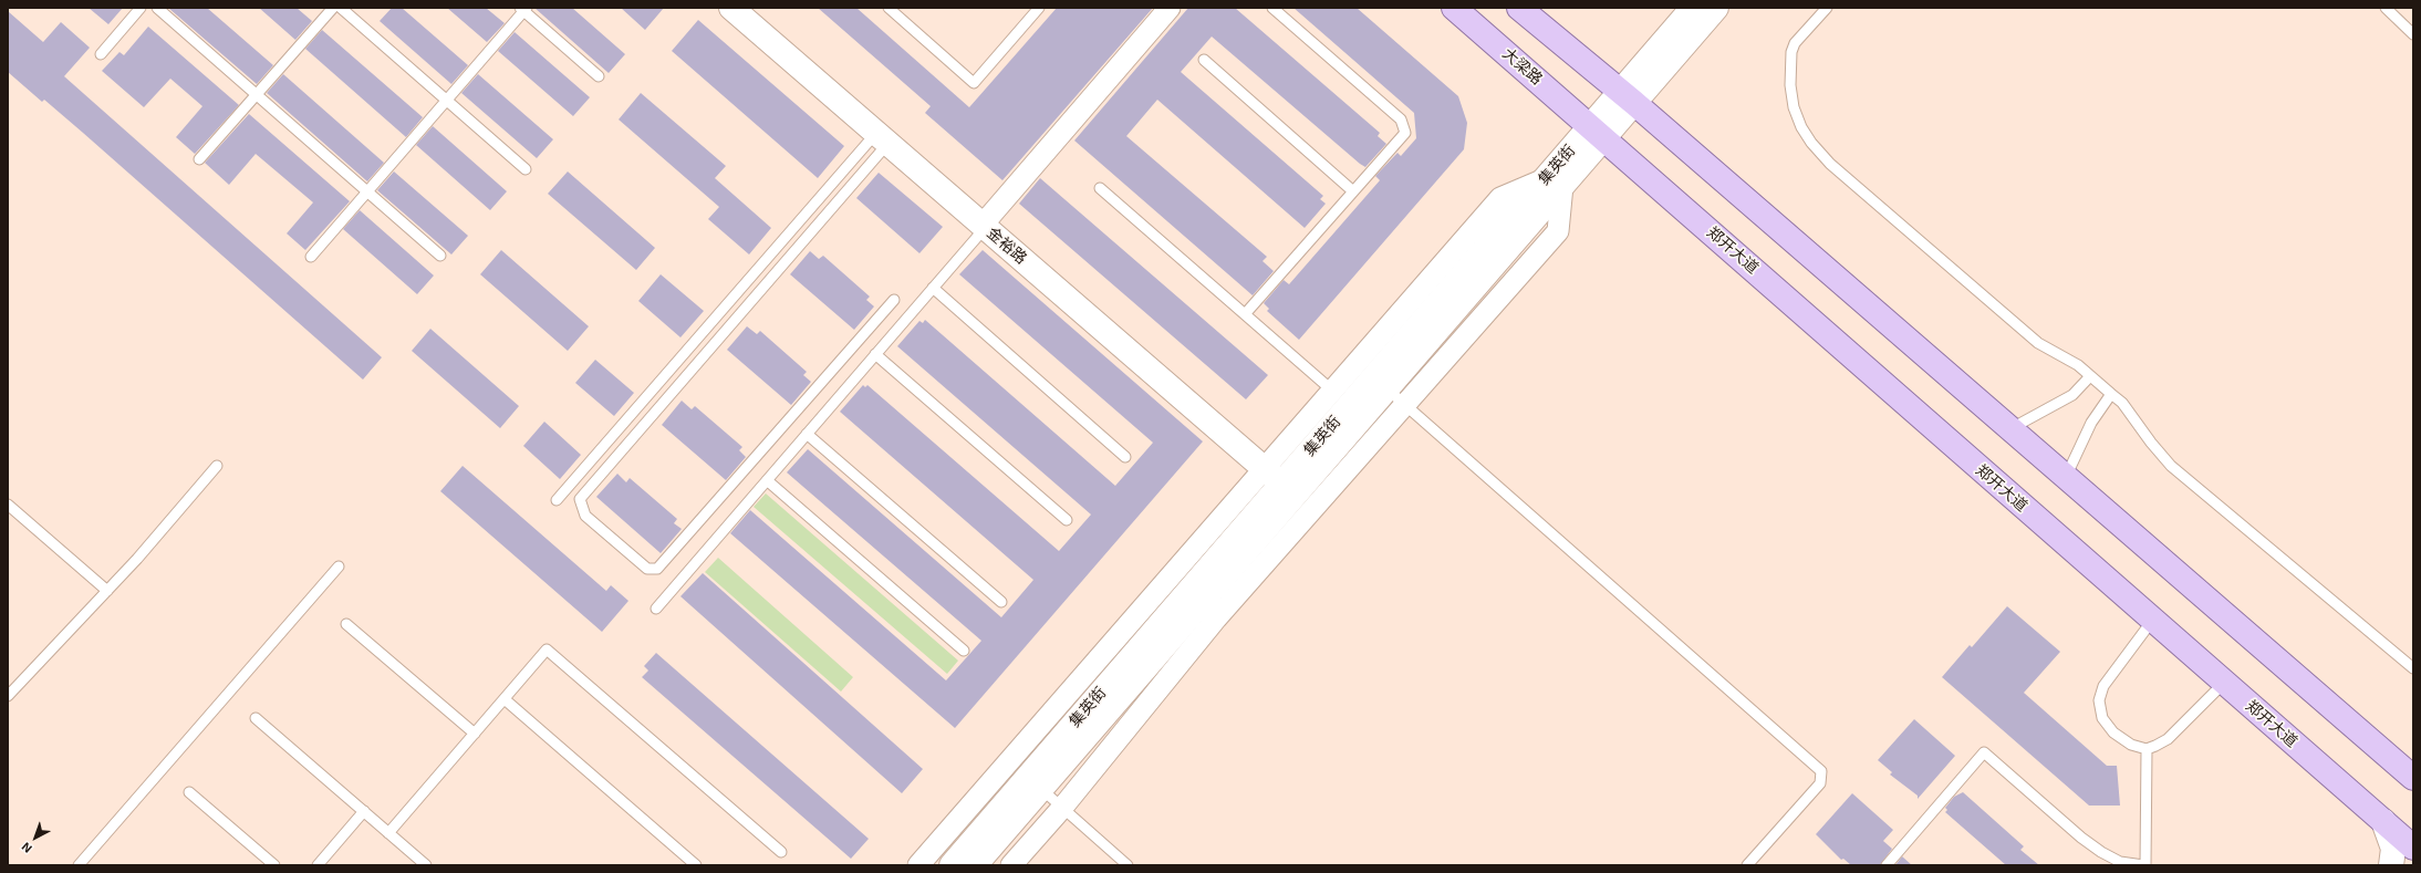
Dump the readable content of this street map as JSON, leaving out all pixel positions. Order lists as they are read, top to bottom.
{
  "streets": {
    "main road": [
      "大梁路",
      "集英街",
      "金裕路",
      "郑开大道"
    ]
  },
  "crossings": [
    ["大梁路", "集英街"],
    ["大梁路", "郑开大道"],
    ["集英街", "金裕路"],
    ["集英街", "郑开大道"]
  ],
  "north": "bottom left"
}
